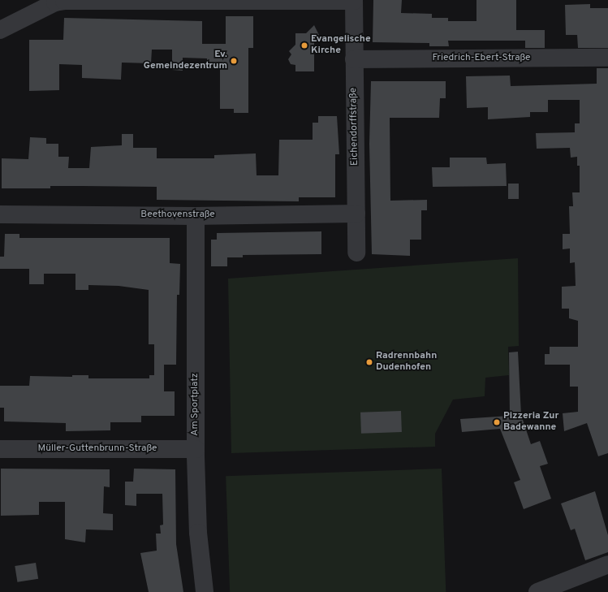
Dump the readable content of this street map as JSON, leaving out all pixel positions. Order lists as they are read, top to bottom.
{
  "streets": {
    "street": [
      "Friedrich-Ebert-Straße",
      "Eichendorffstraße",
      "Beethovenstraße",
      "Am Sportplatz",
      "Müller-Guttenbrunn-Straße"
    ]
  },
  "crossings": [
    ["Friedrich-Ebert-Straße", "Eichendorffstraße"],
    ["Eichendorffstraße", "Beethovenstraße"],
    ["Beethovenstraße", "Am Sportplatz"],
    ["Am Sportplatz", "Müller-Guttenbrunn-Straße"]
  ],
  "places": [
    "Evangelische Kirche",
    "Ev. Gemeindezentrum",
    "Radrennbahn Dudenhofen",
    "Pizzeria Zur Badewanne"
  ]
}
